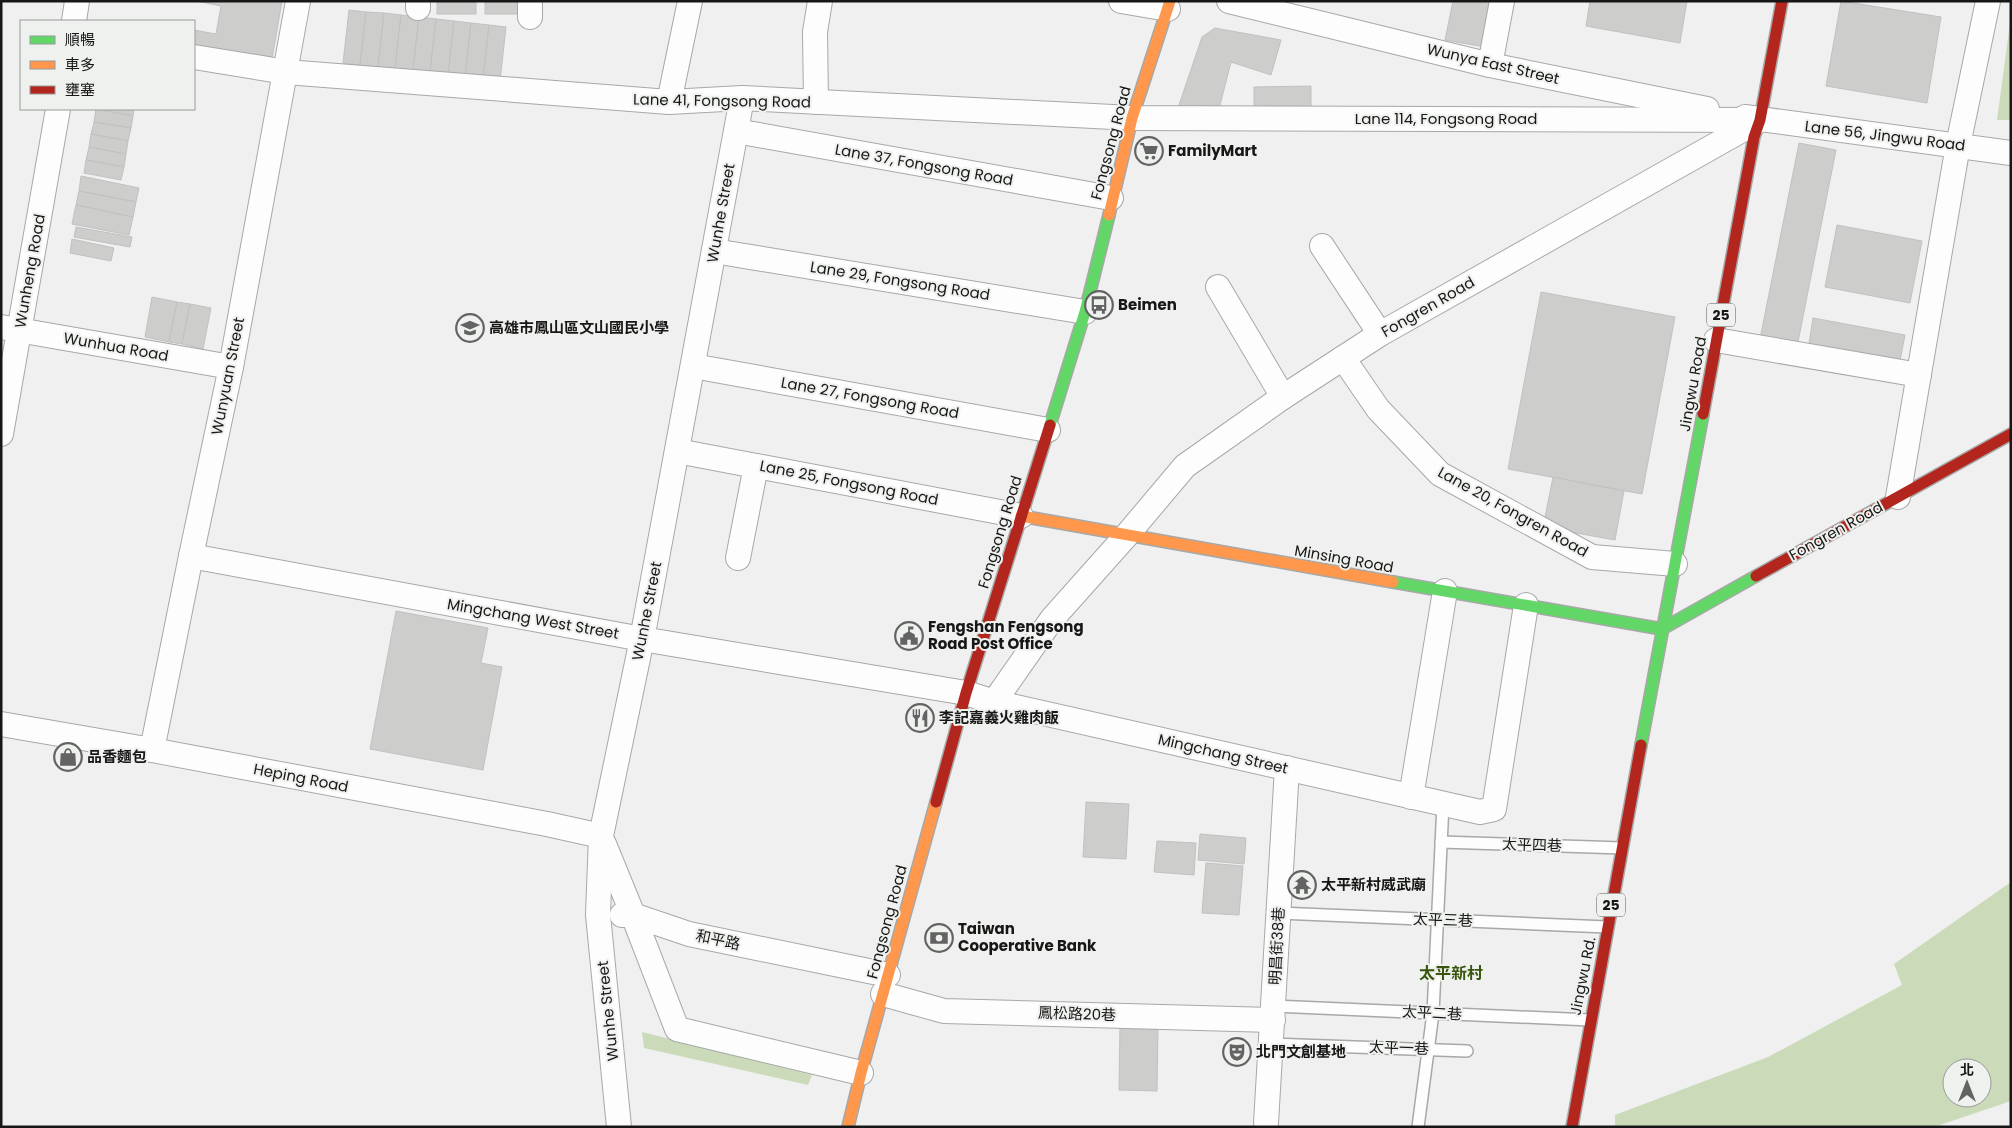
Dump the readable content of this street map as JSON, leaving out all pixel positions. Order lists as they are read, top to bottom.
{
  "streets": {
    "street": [
      "Wunya East Street",
      "Lane 41, Fongsong Road",
      "Lane 114, Fongsong Road",
      "Lane 56, Jingwu Road",
      "Fongsong Road",
      "Lane 37, Fongsong Road",
      "Wunhe Street",
      "Wunheng Road",
      "Lane 29, Fongsong Road",
      "Fongren Road",
      "25",
      "Wunhua Road",
      "Wunyuan Street",
      "Jingwu Road",
      "Lane 27, Fongsong Road",
      "Lane 25, Fongsong Road",
      "Lane 20, Fongren Road",
      "Minsing Road",
      "Mingchang West Street",
      "Mingchang Street",
      "Heping Road",
      "和平路",
      "明昌街38巷",
      "Jingwu Rd.",
      "鳳松路20巷"
    ],
    "lane": [
      "太平四巷",
      "太平三巷",
      "太平二巷",
      "太平一巷"
    ]
  },
  "crossings": [
    ["Wunya East Street", "Lane 114, Fongsong Road"],
    ["Wunya East Street", "Lane 56, Jingwu Road"],
    ["Wunya East Street", "Fongren Road"],
    ["Wunya East Street", "Jingwu Road"],
    ["Lane 41, Fongsong Road", "Lane 114, Fongsong Road"],
    ["Lane 41, Fongsong Road", "Fongsong Road"],
    ["Lane 41, Fongsong Road", "Wunhe Street"],
    ["Lane 41, Fongsong Road", "Wunyuan Street"],
    ["Lane 114, Fongsong Road", "Lane 56, Jingwu Road"],
    ["Lane 114, Fongsong Road", "Fongsong Road"],
    ["Lane 114, Fongsong Road", "Fongren Road"],
    ["Lane 114, Fongsong Road", "Jingwu Road"],
    ["Lane 56, Jingwu Road", "Fongren Road"],
    ["Lane 56, Jingwu Road", "Jingwu Road"],
    ["Fongsong Road", "Lane 37, Fongsong Road"],
    ["Fongsong Road", "Lane 29, Fongsong Road"],
    ["Fongsong Road", "Lane 27, Fongsong Road"],
    ["Fongsong Road", "Lane 25, Fongsong Road"],
    ["Fongsong Road", "Minsing Road"],
    ["Fongsong Road", "Mingchang West Street"],
    ["Fongsong Road", "Mingchang Street"],
    ["Fongsong Road", "和平路"],
    ["Fongsong Road", "鳳松路20巷"],
    ["Lane 37, Fongsong Road", "Wunhe Street"],
    ["Wunhe Street", "Lane 29, Fongsong Road"],
    ["Wunhe Street", "Lane 27, Fongsong Road"],
    ["Wunhe Street", "Lane 25, Fongsong Road"],
    ["Wunhe Street", "Mingchang West Street"],
    ["Wunhe Street", "Heping Road"],
    ["Wunhe Street", "和平路"],
    ["Wunheng Road", "Wunhua Road"],
    ["Fongren Road", "Jingwu Road"],
    ["Fongren Road", "Lane 20, Fongren Road"],
    ["Fongren Road", "Minsing Road"],
    ["Fongren Road", "Mingchang Street"],
    ["Fongren Road", "Jingwu Rd."],
    ["Wunhua Road", "Wunyuan Street"],
    ["Wunyuan Street", "Mingchang West Street"],
    ["Wunyuan Street", "Heping Road"],
    ["Jingwu Road", "Lane 20, Fongren Road"],
    ["Jingwu Road", "Minsing Road"],
    ["Jingwu Road", "Jingwu Rd."],
    ["Lane 25, Fongsong Road", "Minsing Road"],
    ["Minsing Road", "Mingchang Street"],
    ["Minsing Road", "Jingwu Rd."],
    ["Mingchang West Street", "Mingchang Street"],
    ["Mingchang Street", "明昌街38巷"],
    ["太平四巷", "Jingwu Rd."],
    ["太平三巷", "明昌街38巷"],
    ["太平三巷", "Jingwu Rd."],
    ["和平路", "鳳松路20巷"],
    ["明昌街38巷", "太平二巷"],
    ["明昌街38巷", "鳳松路20巷"],
    ["明昌街38巷", "太平一巷"],
    ["Jingwu Rd.", "太平二巷"],
    ["太平二巷", "鳳松路20巷"]
  ],
  "districts": ["太平新村"],
  "places": {
    "supermarket": ["FamilyMart"],
    "bus stop": ["Beimen"],
    "school or university": ["高雄市鳳山區文山國民小學"],
    "public building": ["Fengshan Fengsong Road Post Office"],
    "restaurant": ["李記嘉義火雞肉飯"],
    "shop": ["品香麵包"],
    "temple": ["太平新村威武廟"],
    "bank": ["Taiwan Cooperative Bank"],
    "theatre": ["北門文創基地"]
  },
  "legend": ["順暢", "車多", "壅塞"],
  "north": "top"
}
